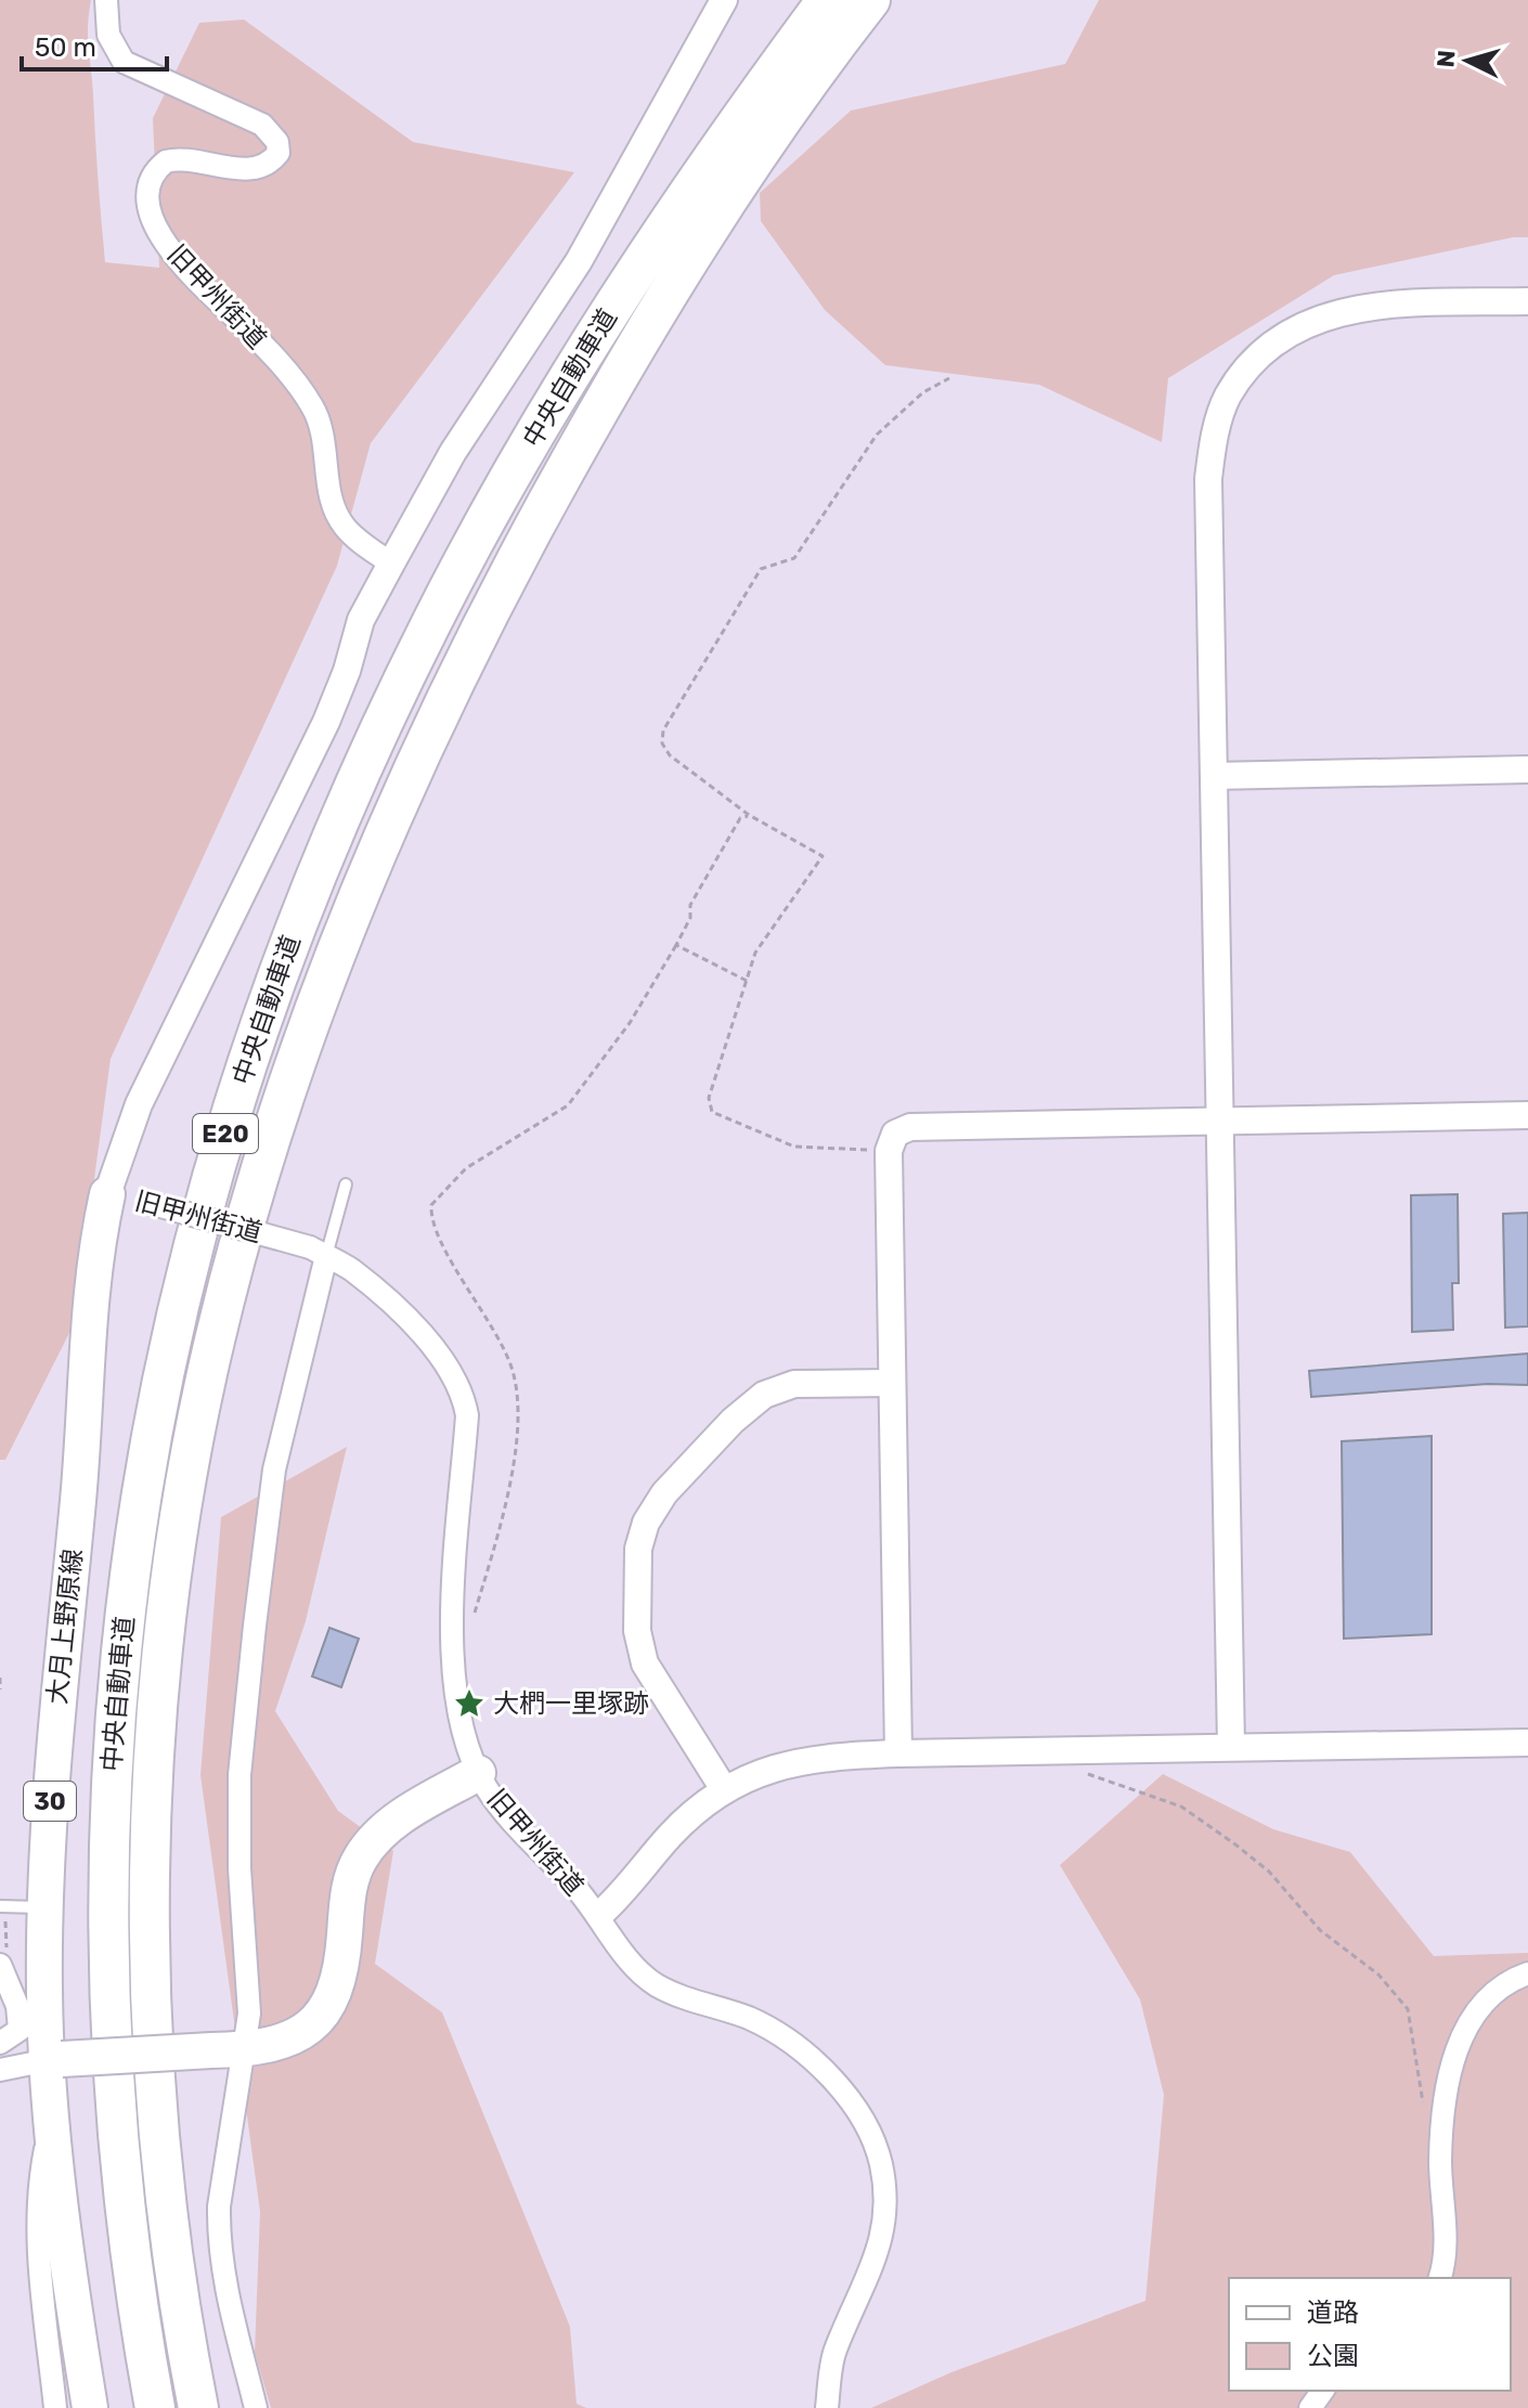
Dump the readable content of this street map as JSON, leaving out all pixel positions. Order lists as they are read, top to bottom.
{
  "streets": {
    "highway": ["中央自動車道", "E20"],
    "main road": ["大月上野原線", "30"],
    "street": ["旧甲州街道"]
  },
  "crossings": [
    ["旧甲州街道", "大月上野原線"]
  ],
  "places": {
    "place": ["大椚一里塚跡"]
  },
  "legend": ["道路", "公園"],
  "scale_bar": "50 m",
  "north": "left"
}
